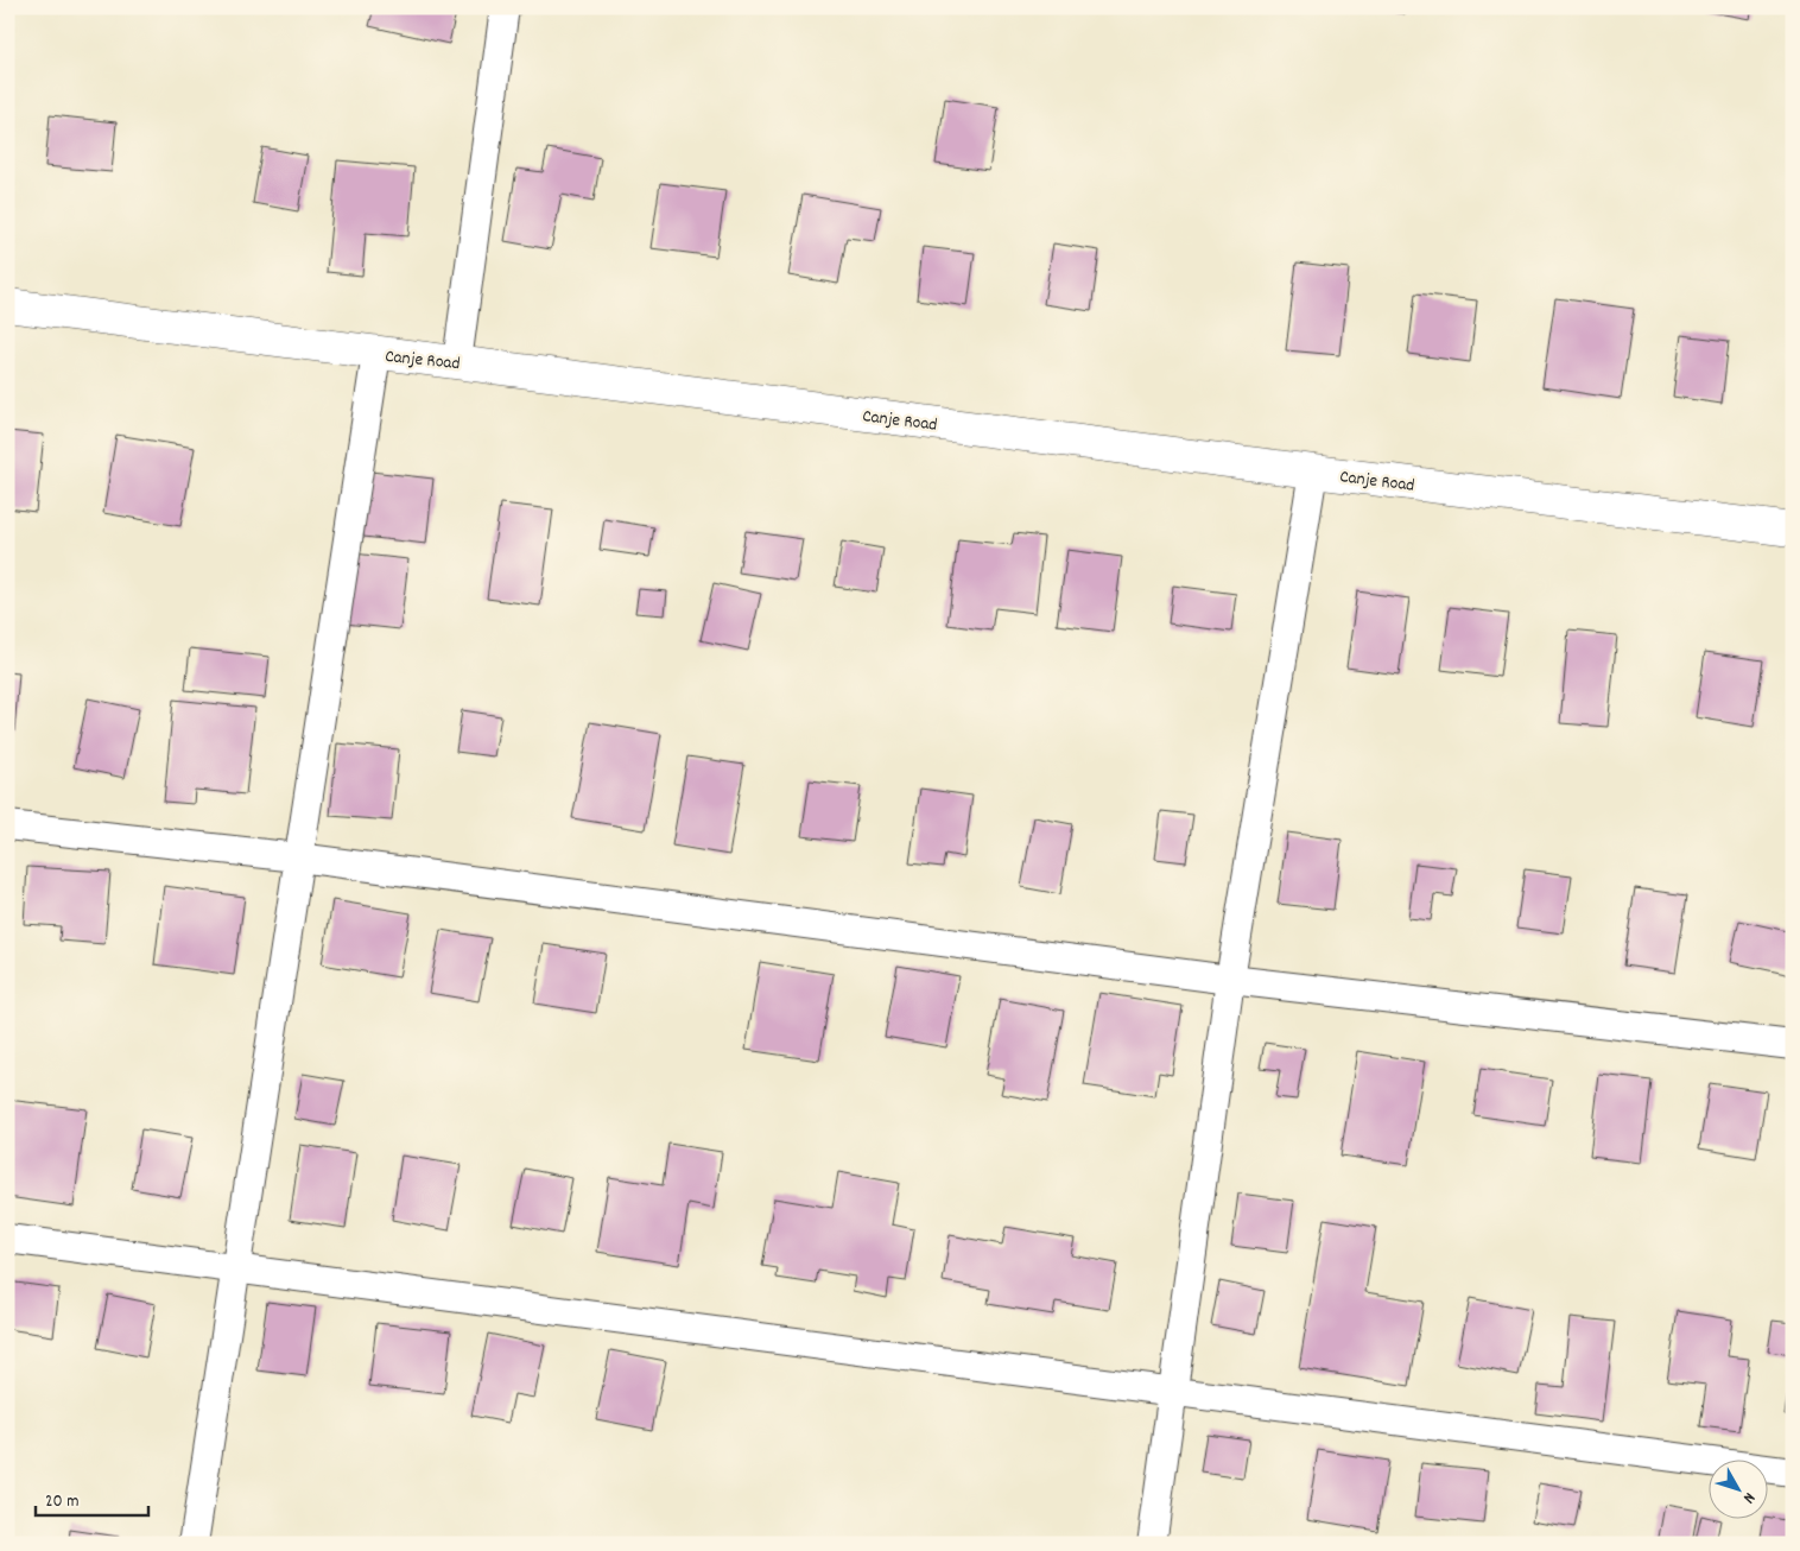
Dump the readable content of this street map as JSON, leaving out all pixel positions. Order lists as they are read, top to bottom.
{
  "streets": {
    "street": ["Canje Road"]
  },
  "scale_bar": "20 m",
  "north": "bottom right"
}
